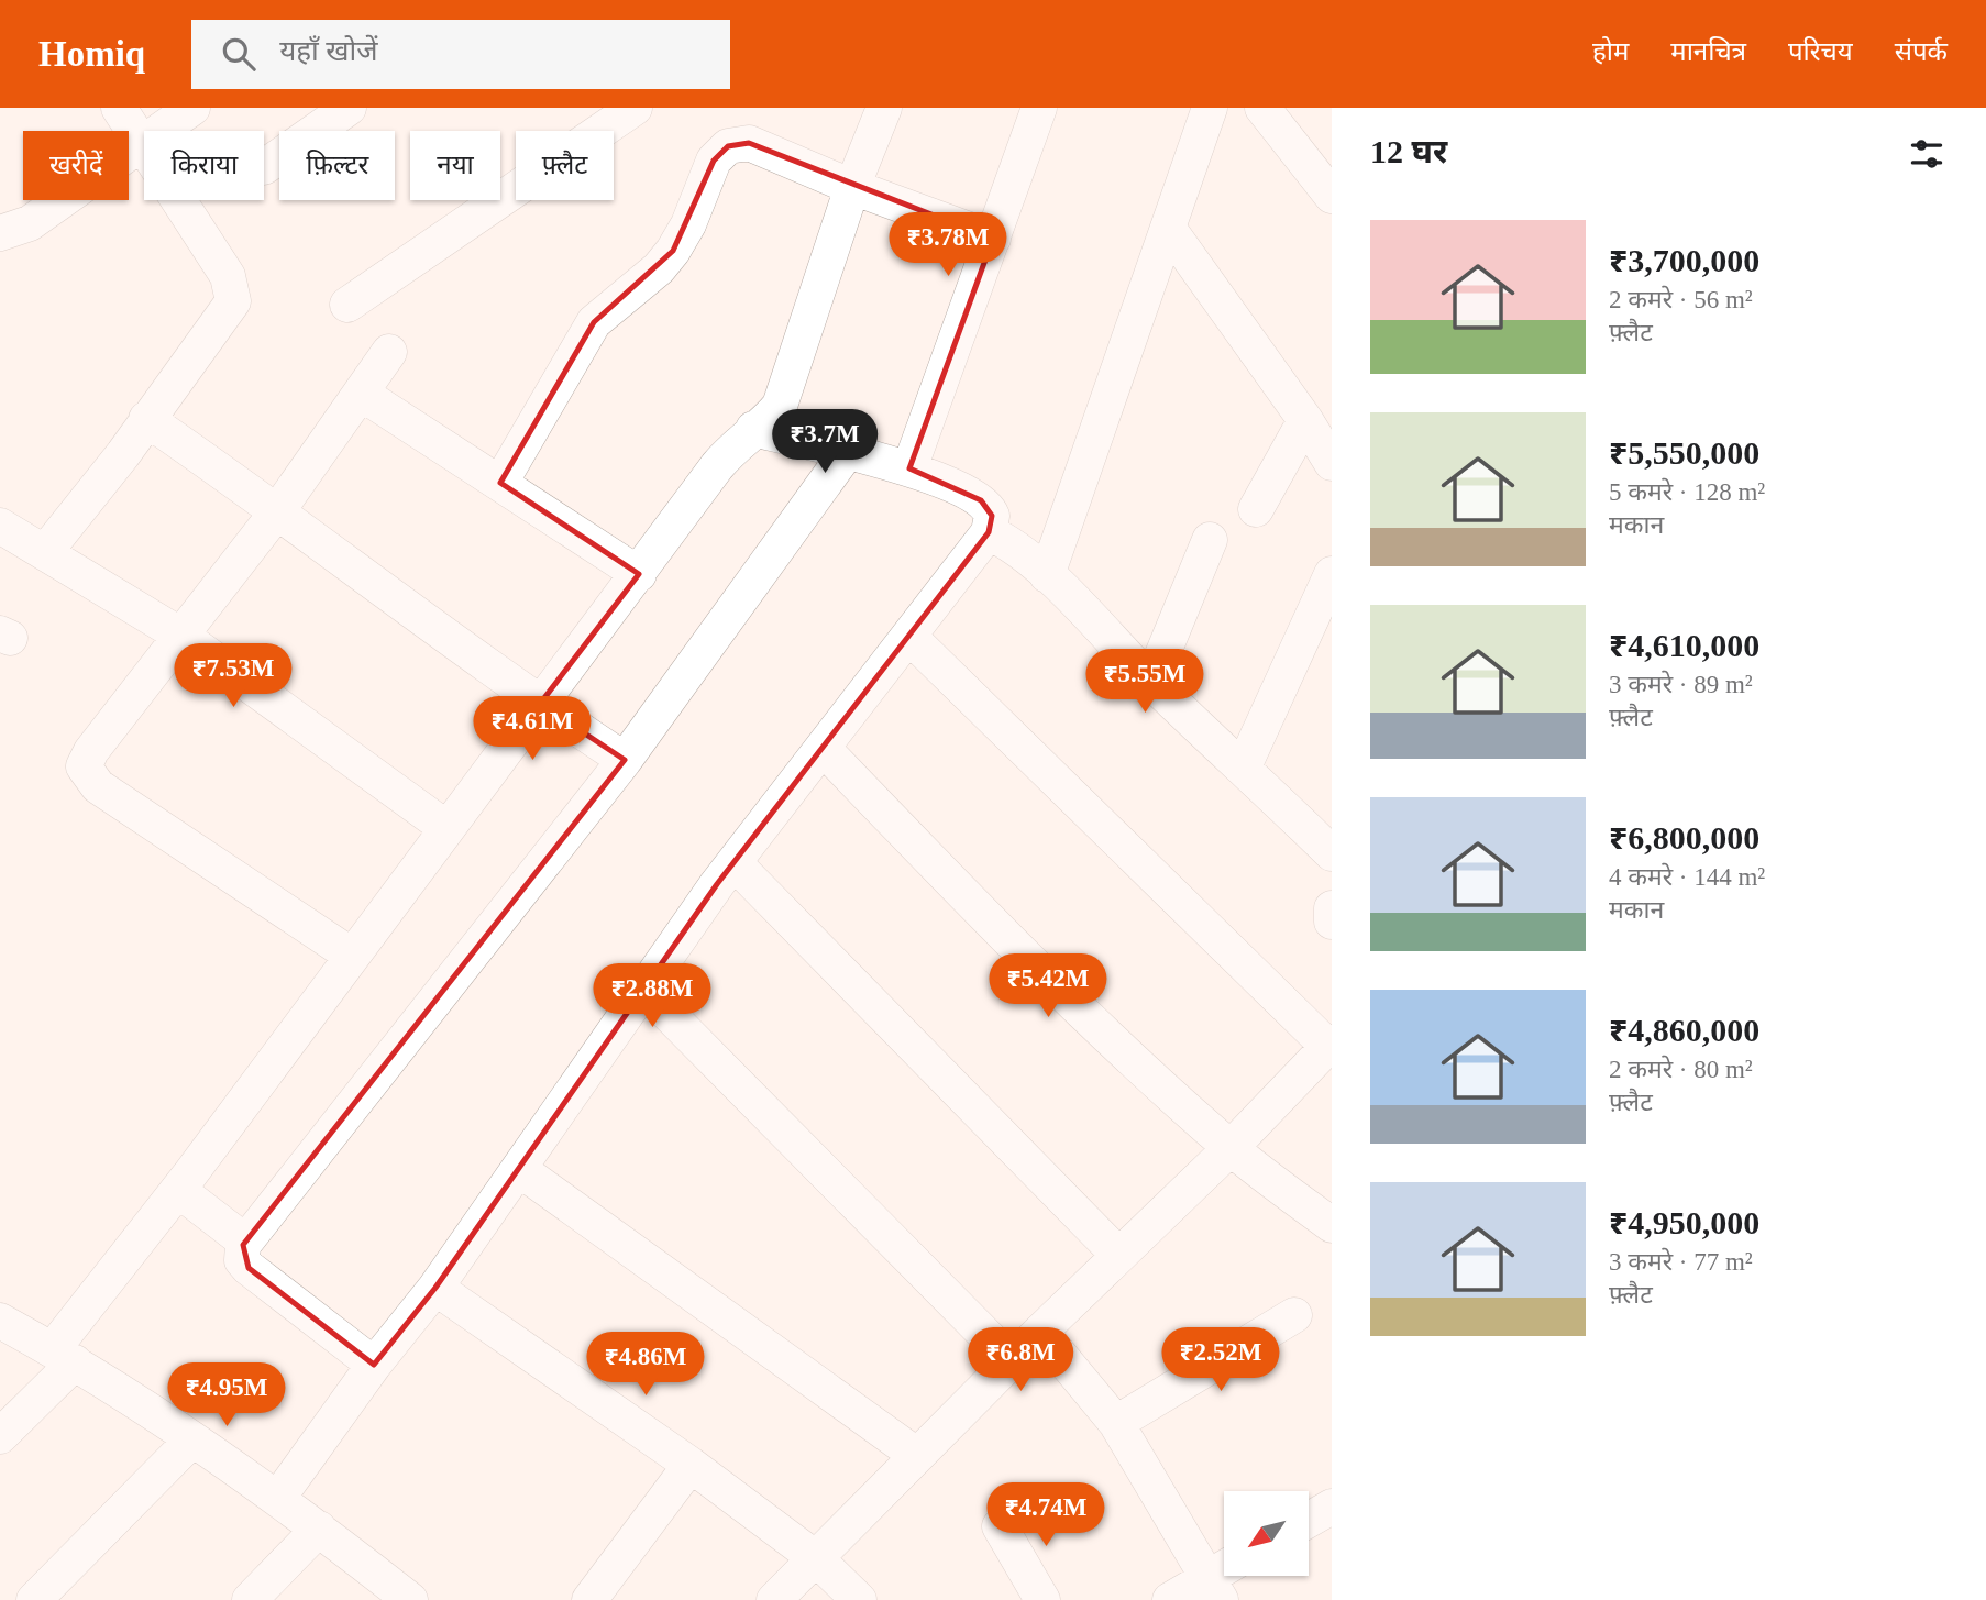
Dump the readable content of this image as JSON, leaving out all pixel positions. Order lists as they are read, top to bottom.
{
  "north": "bottom left",
  "page": {
    "header": "Homiq",
    "search": "यहाँ खोजें",
    "nav": [
      "होम",
      "मानचित्र",
      "परिचय",
      "संपर्क"
    ],
    "heading": "12 घर",
    "chip": [
      "खरीदें",
      "किराया",
      "फ़िल्टर",
      "नया",
      "फ़्लैट"
    ],
    "list": [
      {
        "name": "₹3,700,000",
        "note": "2 कमरे · 56 m² · फ़्लैट"
      },
      {
        "name": "₹5,550,000",
        "note": "5 कमरे · 128 m² · मकान"
      },
      {
        "name": "₹4,610,000",
        "note": "3 कमरे · 89 m² · फ़्लैट"
      },
      {
        "name": "₹6,800,000",
        "note": "4 कमरे · 144 m² · मकान"
      },
      {
        "name": "₹4,860,000",
        "note": "2 कमरे · 80 m² · फ़्लैट"
      },
      {
        "name": "₹4,950,000",
        "note": "3 कमरे · 77 m² · फ़्लैट"
      }
    ],
    "price": [
      "₹3.78M",
      "₹3.7M",
      "₹7.53M",
      "₹5.55M",
      "₹4.61M",
      "₹5.42M",
      "₹2.88M",
      "₹6.8M",
      "₹2.52M",
      "₹4.86M",
      "₹4.95M",
      "₹4.74M"
    ]
  }
}
